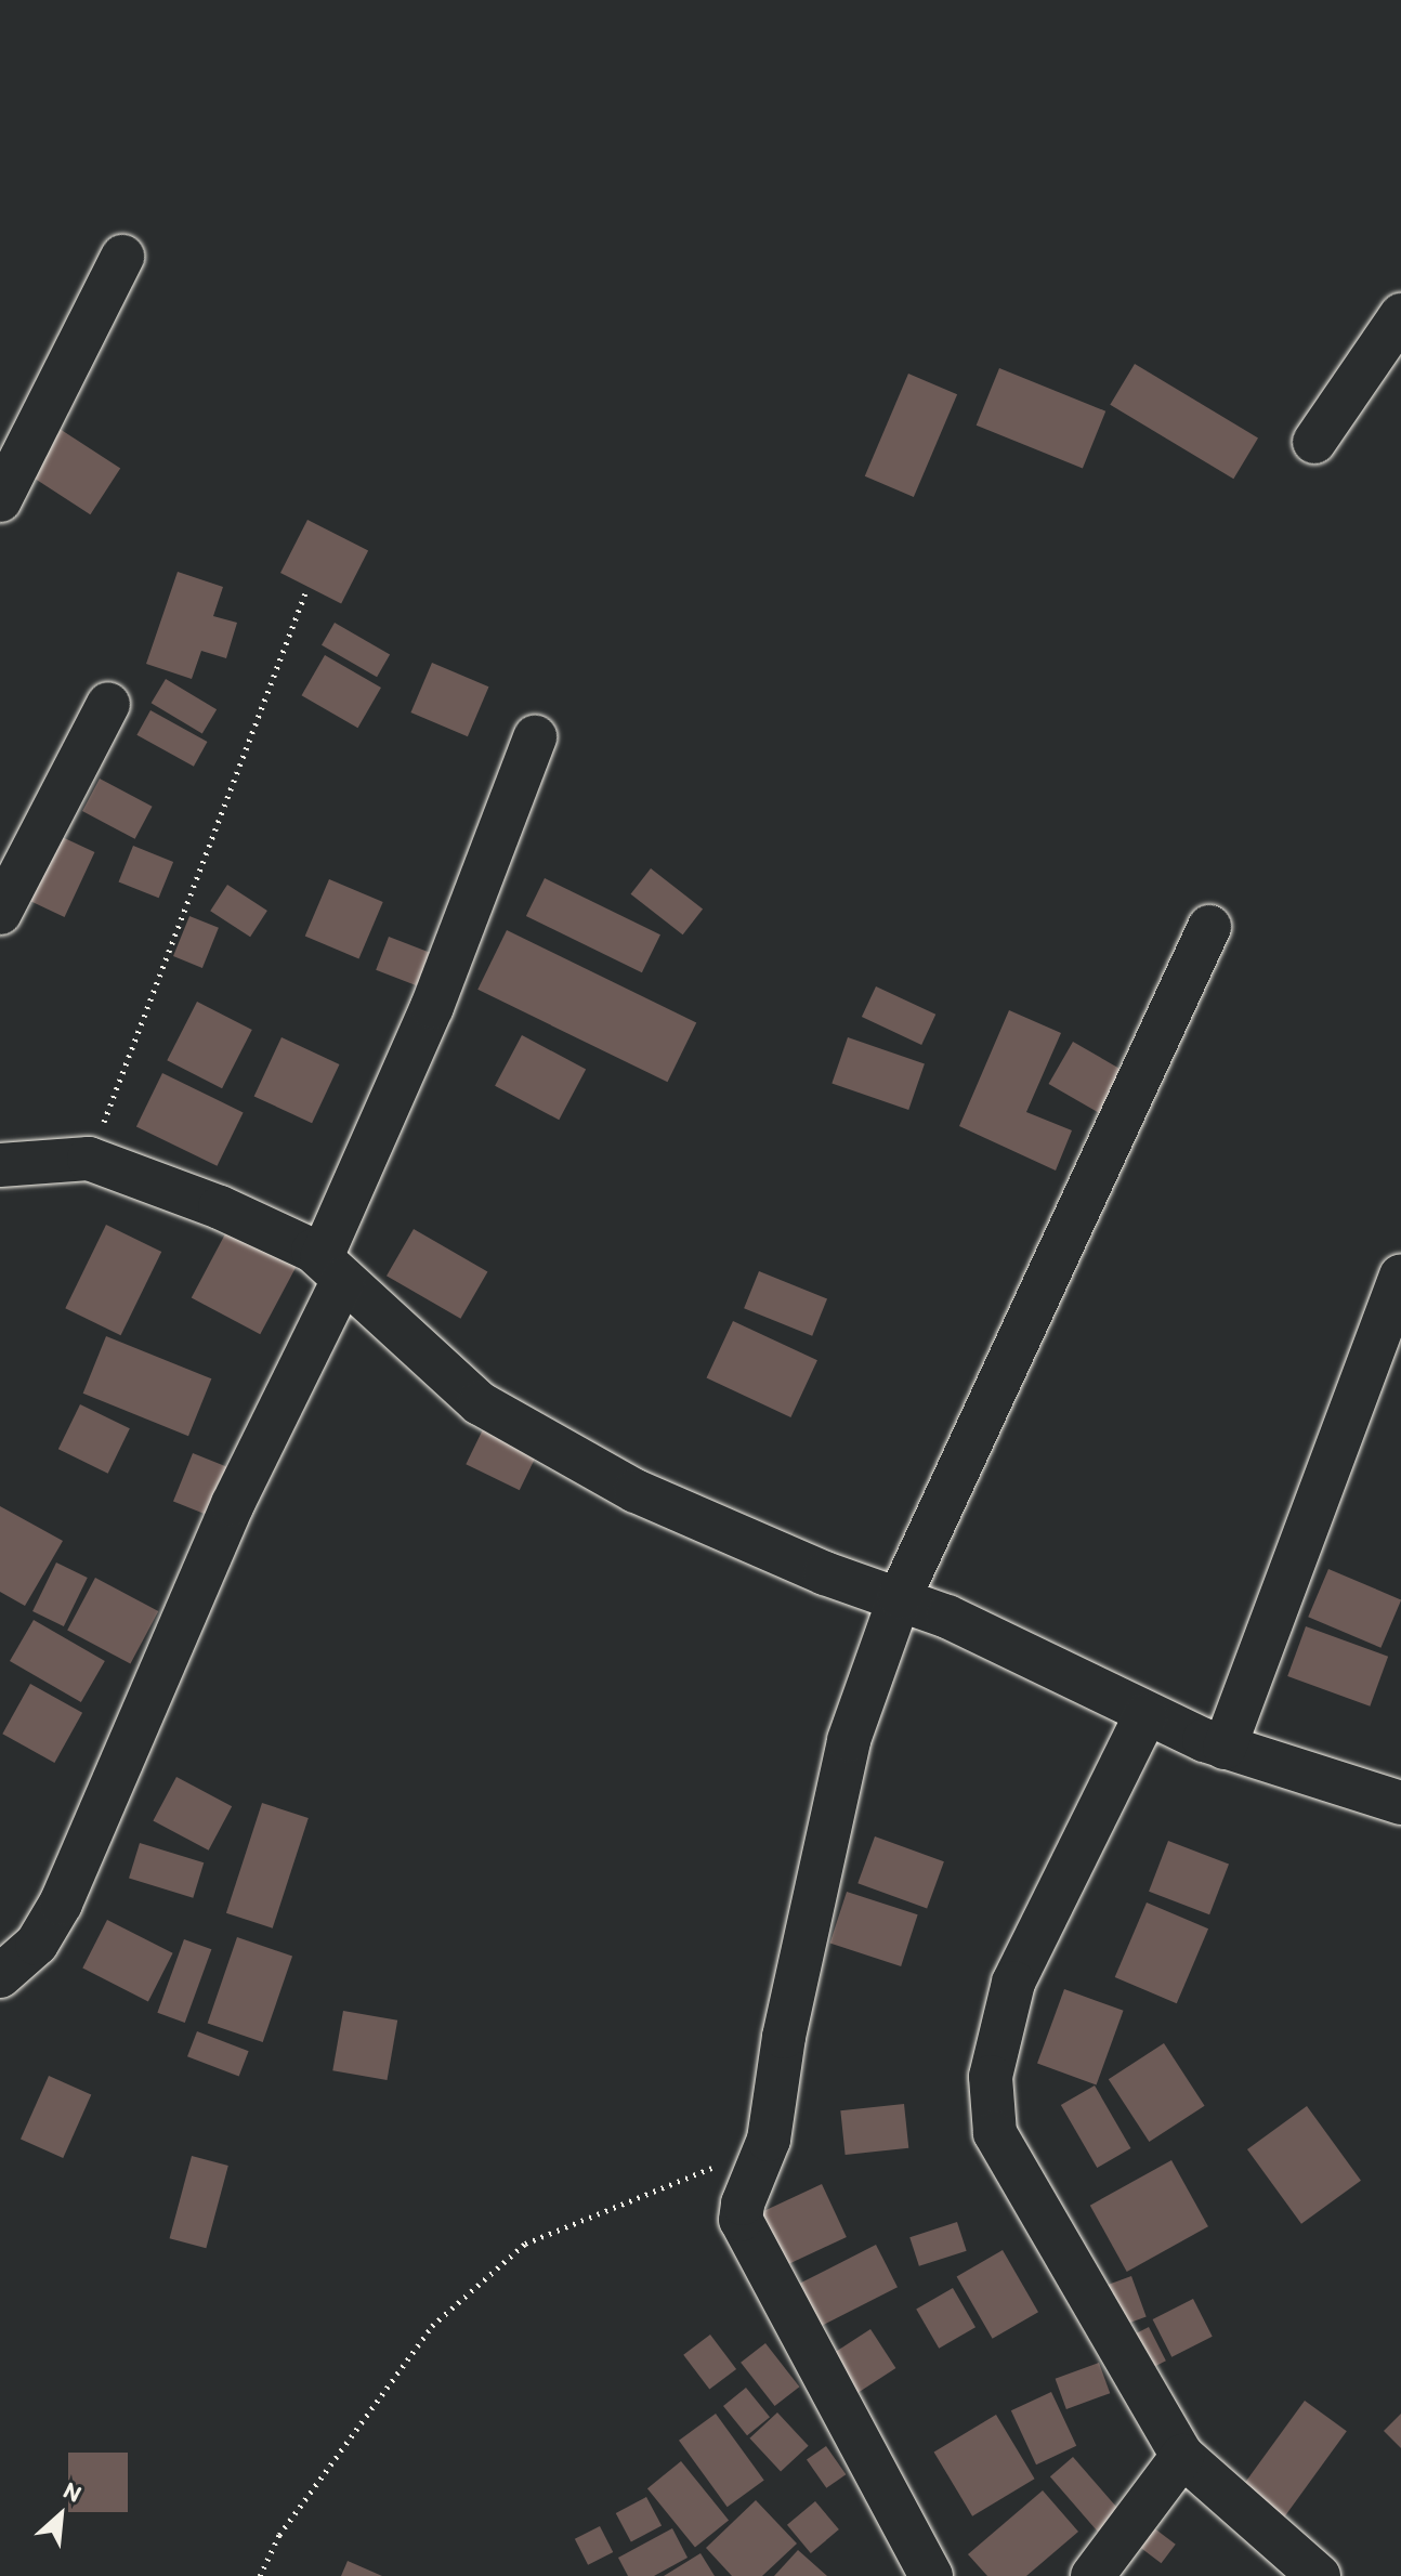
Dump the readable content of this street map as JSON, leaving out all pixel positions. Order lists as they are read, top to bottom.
{
  "north": "top right"
}
